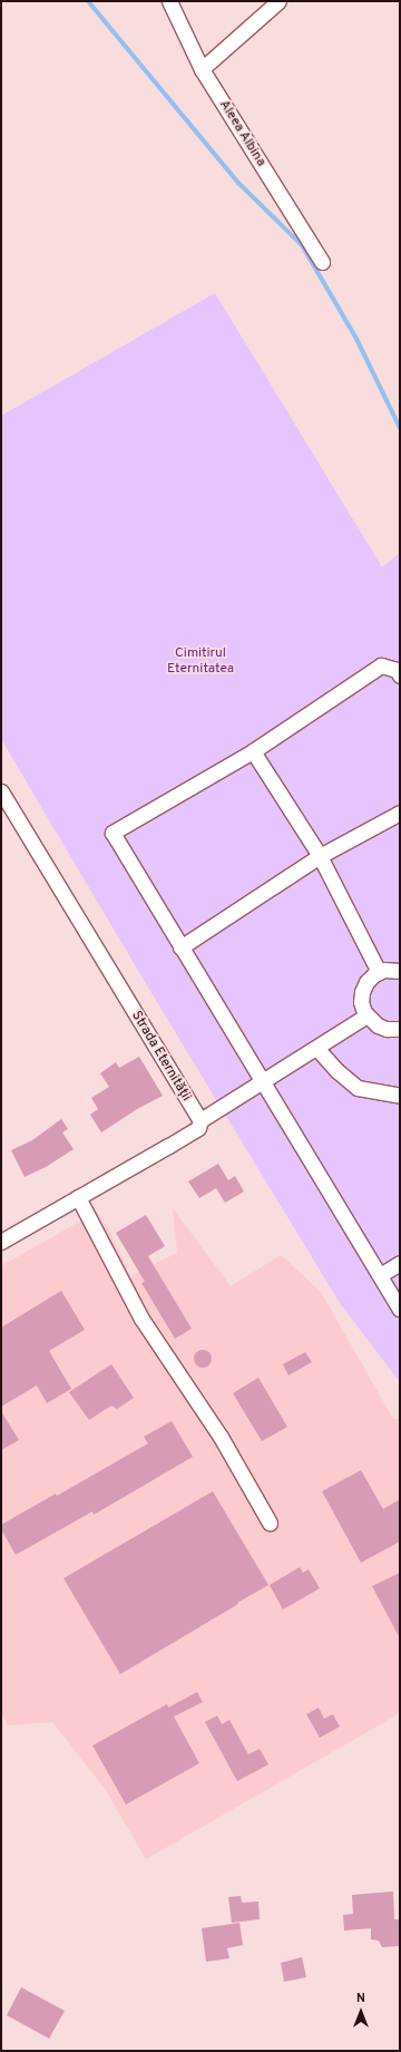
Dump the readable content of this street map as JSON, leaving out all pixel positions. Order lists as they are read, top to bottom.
{
  "streets": {
    "street": ["Aleea Albina", "Strada Eternității"]
  },
  "parks": ["Cimitirul Eternitatea"],
  "north": "top"
}
